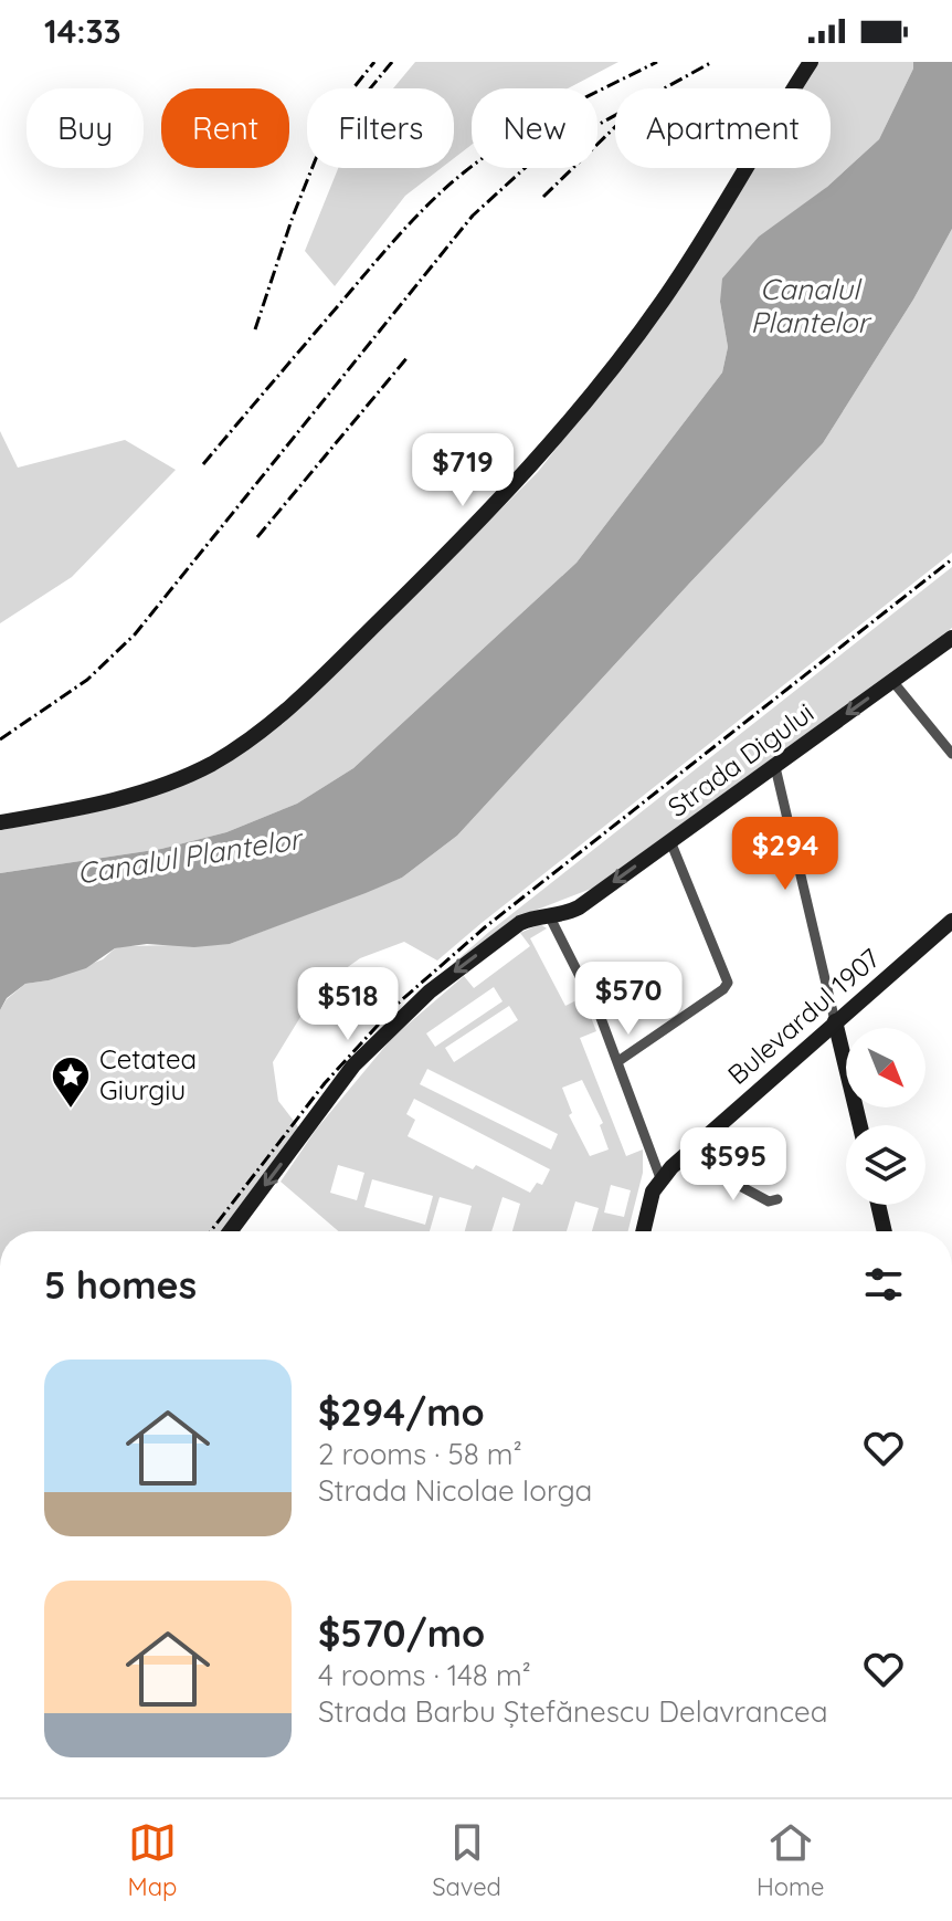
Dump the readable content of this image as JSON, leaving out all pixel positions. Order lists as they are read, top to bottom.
{
  "streets": {
    "main road": ["Strada Digului", "Bulevardul 1907"]
  },
  "one_way": ["Strada Digului"],
  "water": ["Canalul Plantelor"],
  "places": {
    "place": ["Cetatea Giurgiu"]
  },
  "north": "bottom right",
  "page": {
    "status": "14:33",
    "chip": [
      "Buy",
      "Rent",
      "Filters",
      "New",
      "Apartment"
    ],
    "price": [
      "$719",
      "$294",
      "$570",
      "$518",
      "$595"
    ],
    "heading": "5 homes",
    "list": [
      {
        "name": "$294/mo",
        "note": "2 rooms · 58 m² · Strada Nicolae Iorga"
      },
      {
        "name": "$570/mo",
        "note": "4 rooms · 148 m² · Strada Barbu Ștefănescu Delavrancea"
      }
    ],
    "tabs": ["Map", "Saved", "Home"]
  }
}
